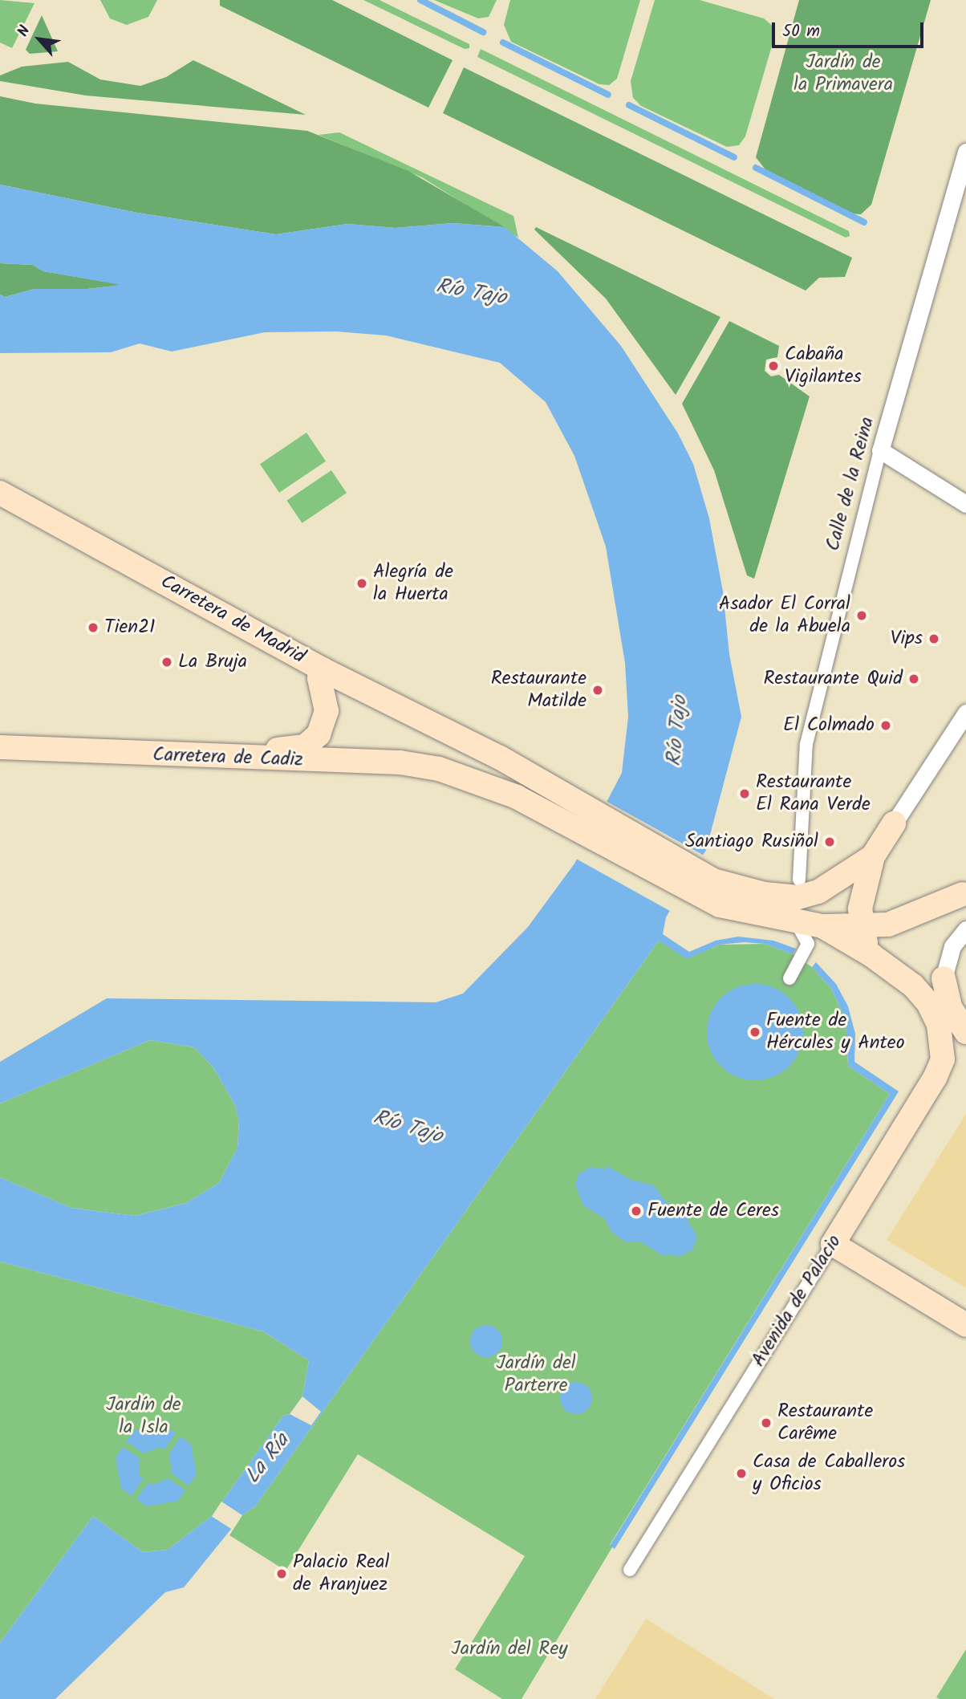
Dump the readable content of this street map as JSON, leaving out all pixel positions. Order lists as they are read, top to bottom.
{
  "streets": {
    "main road": ["Carretera de Madrid", "Carretera de Cadiz", "Avenida de Palacio"],
    "street": ["Calle de la Reina"]
  },
  "crossings": [
    ["Carretera de Madrid", "Carretera de Cadiz"]
  ],
  "water": ["Río Tajo", "La Ría"],
  "parks": [
    "Jardín de la Primavera",
    "Jardín del Parterre",
    "Jardín de la Isla",
    "Jardín del Rey"
  ],
  "places": [
    "Cabaña Vigilantes",
    "Alegría de la Huerta",
    "Asador El Corral de la Abuela",
    "Tien21",
    "Vips",
    "La Bruja",
    "Restaurante Quid",
    "Restaurante Matilde",
    "El Colmado",
    "Restaurante El Rana Verde",
    "Santiago Rusiñol",
    "Fuente de Hércules y Anteo",
    "Fuente de Ceres",
    "Restaurante Carême",
    "Casa de Caballeros y Oficios",
    "Palacio Real de Aranjuez"
  ],
  "scale_bar": "50 m",
  "north": "top left"
}
